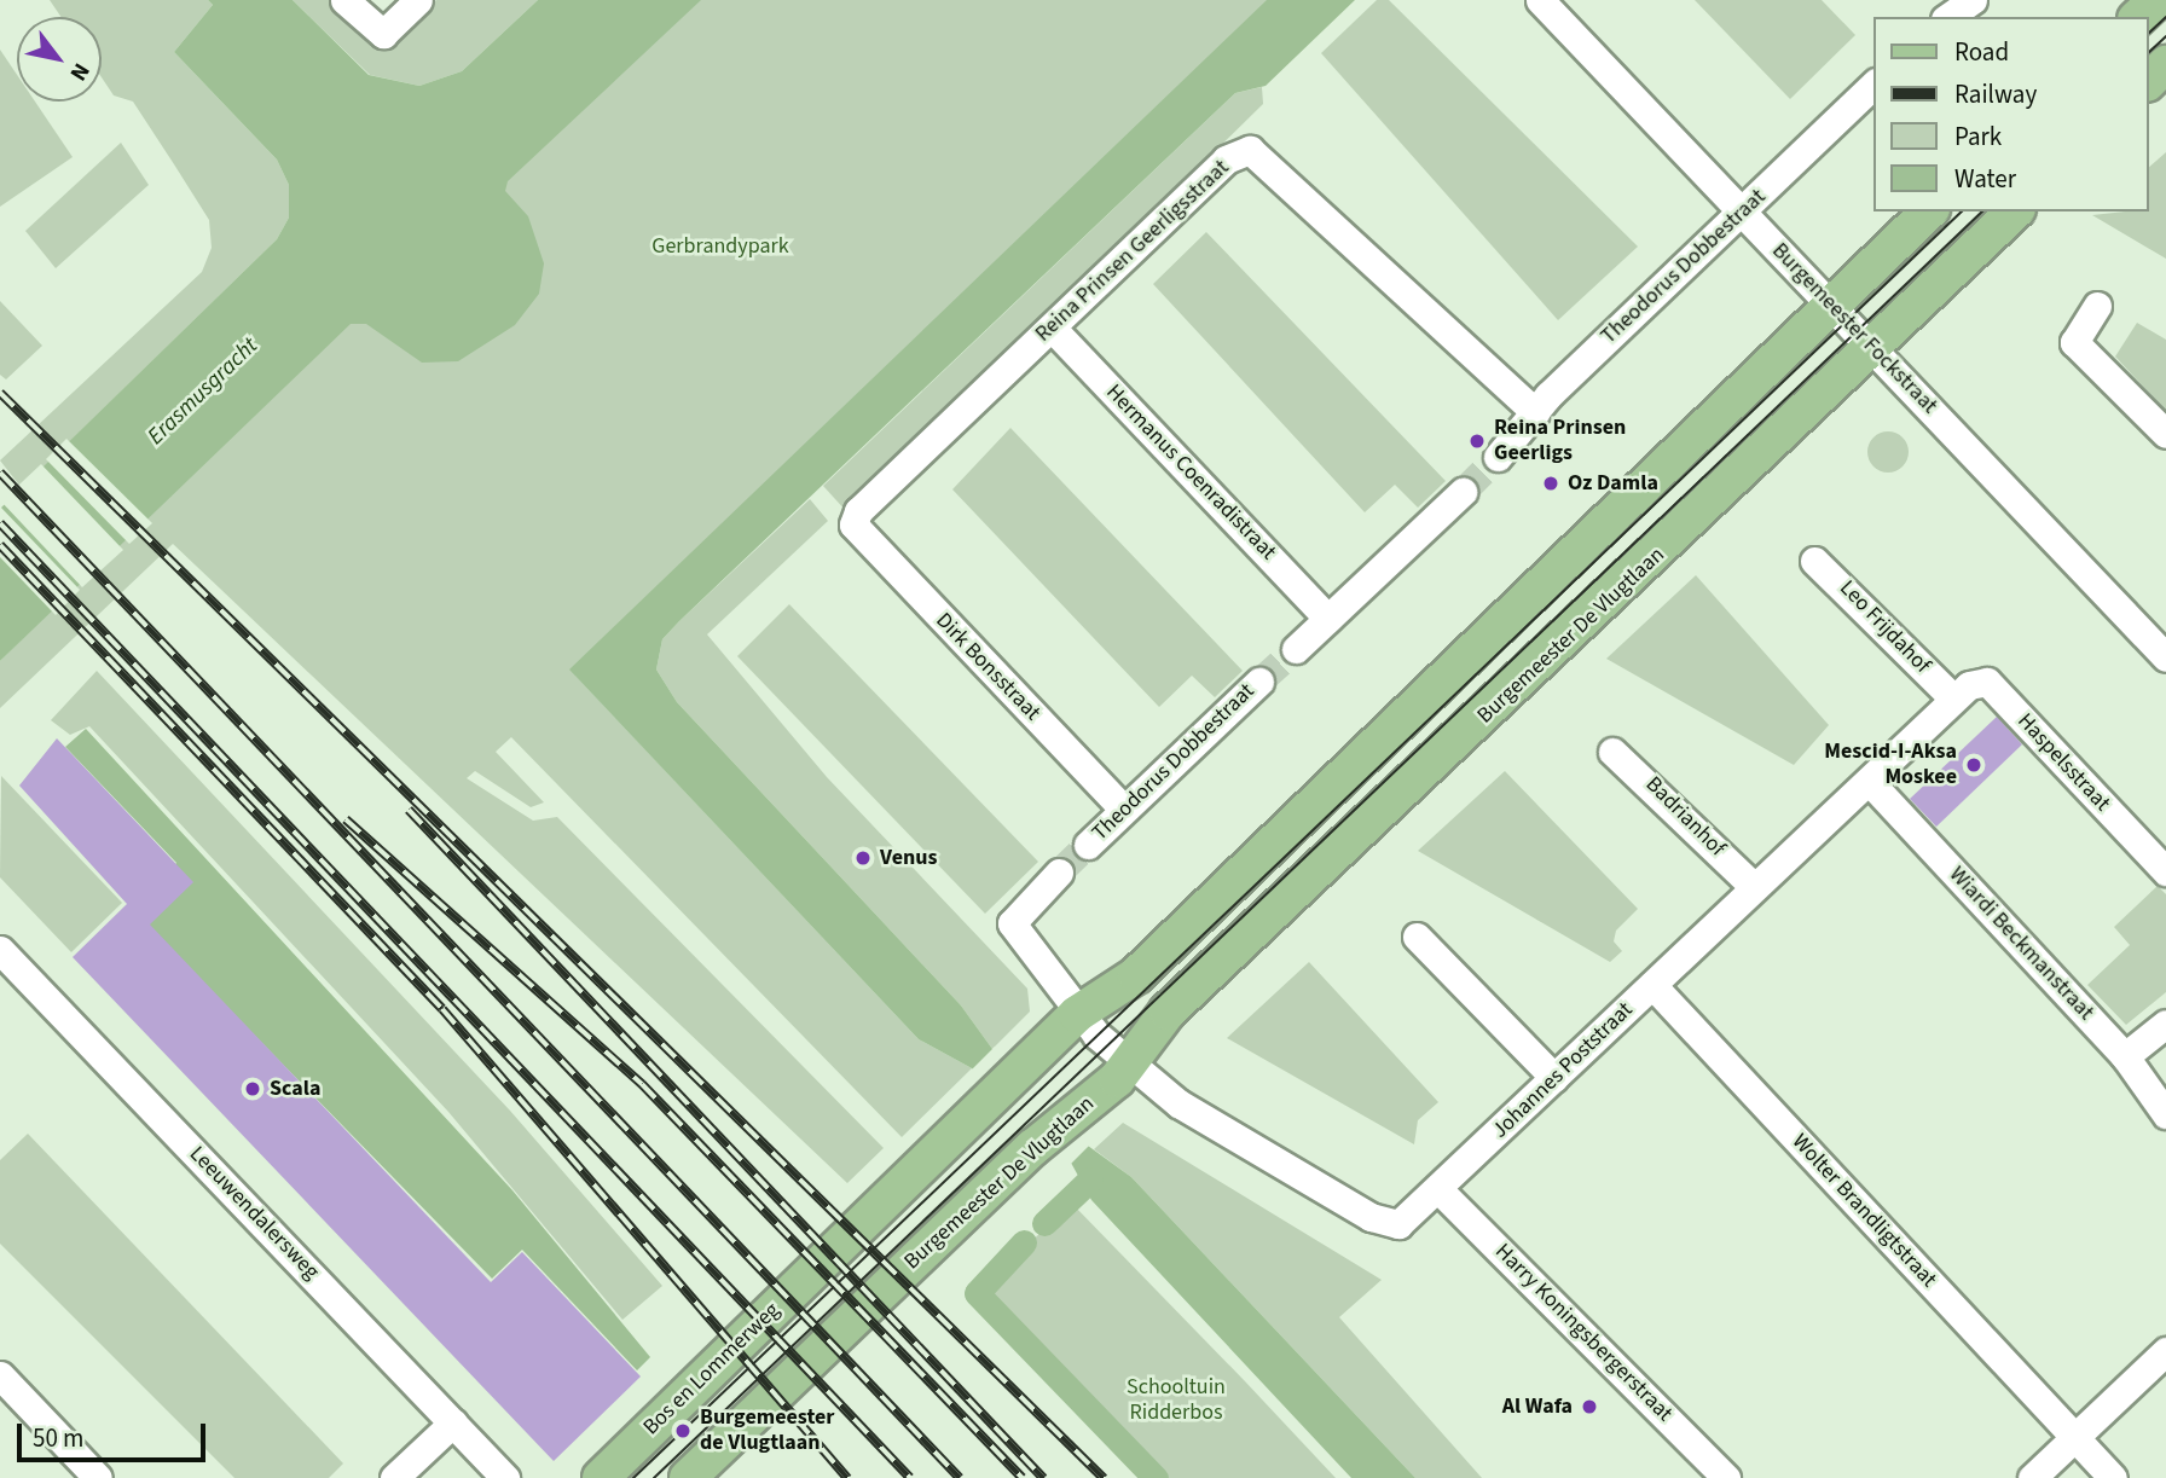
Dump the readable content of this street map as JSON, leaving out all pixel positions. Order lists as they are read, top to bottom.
{
  "streets": {
    "main road": ["Burgemeester De Vlugtlaan", "Bos en Lommerweg"],
    "street": [
      "Reina Prinsen Geerligsstraat",
      "Theodorus Dobbestraat",
      "Burgemeester Fockstraat",
      "Hermanus Coenradistraat",
      "Leo Frijdahof",
      "Dirk Bonsstraat",
      "Haspelsstraat",
      "Badrianhof",
      "Wiardi Beckmanstraat",
      "Johannes Poststraat",
      "Wolter Brandligtstraat",
      "Leeuwendalersweg",
      "Harry Koningsbergerstraat"
    ]
  },
  "crossings": [
    ["Reina Prinsen Geerligsstraat", "Theodorus Dobbestraat"],
    ["Reina Prinsen Geerligsstraat", "Hermanus Coenradistraat"],
    ["Reina Prinsen Geerligsstraat", "Dirk Bonsstraat"],
    ["Theodorus Dobbestraat", "Burgemeester Fockstraat"],
    ["Theodorus Dobbestraat", "Dirk Bonsstraat"],
    ["Burgemeester Fockstraat", "Burgemeester De Vlugtlaan"],
    ["Leo Frijdahof", "Haspelsstraat"],
    ["Leo Frijdahof", "Johannes Poststraat"],
    ["Burgemeester De Vlugtlaan", "Johannes Poststraat"],
    ["Haspelsstraat", "Johannes Poststraat"],
    ["Badrianhof", "Johannes Poststraat"],
    ["Wiardi Beckmanstraat", "Johannes Poststraat"],
    ["Johannes Poststraat", "Wolter Brandligtstraat"],
    ["Johannes Poststraat", "Harry Koningsbergerstraat"]
  ],
  "water": ["Erasmusgracht"],
  "parks": ["Gerbrandypark", "Schooltuin Ridderbos"],
  "places": [
    "Reina Prinsen Geerligs",
    "Oz Damla",
    "Mescid-I-Aksa Moskee",
    "Venus",
    "Scala",
    "Al Wafa",
    "Burgemeester de Vlugtlaan"
  ],
  "legend": [
    "Road",
    "Railway",
    "Park",
    "Water"
  ],
  "scale_bar": "50 m",
  "north": "bottom right"
}
